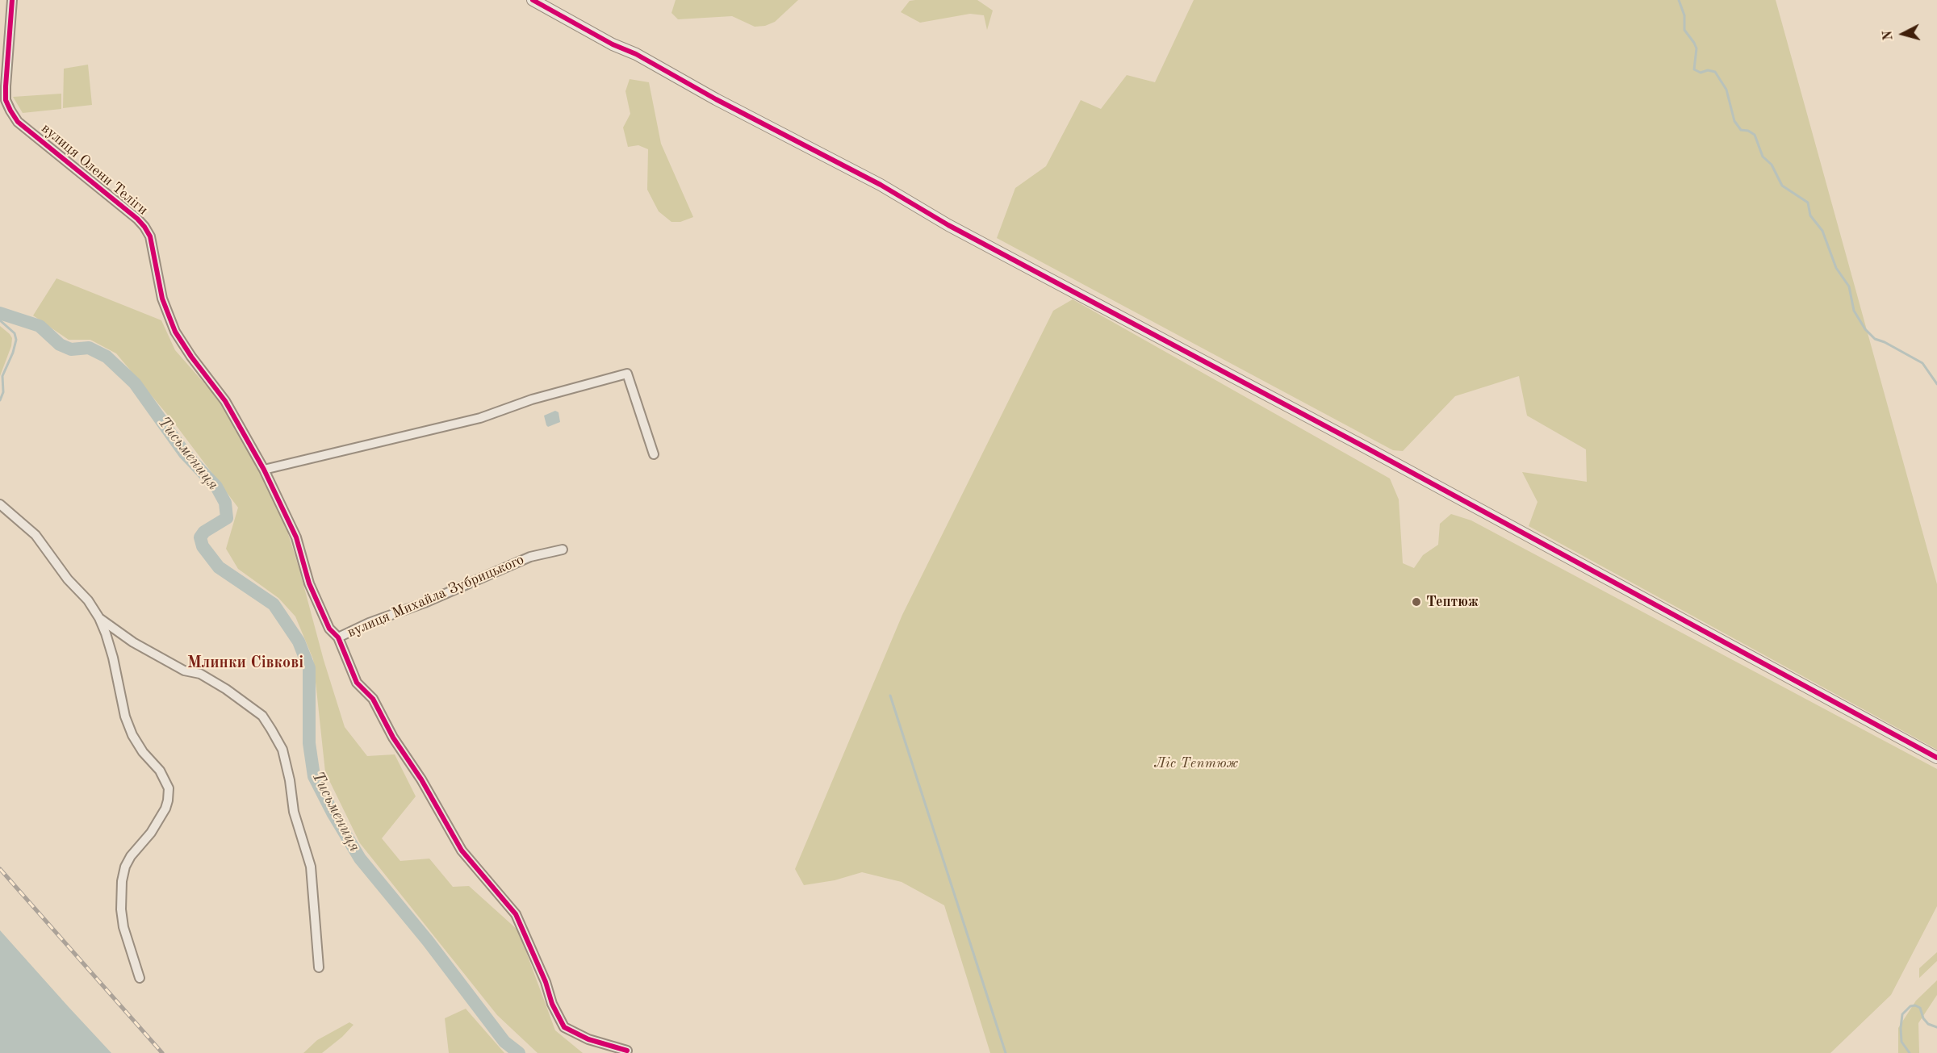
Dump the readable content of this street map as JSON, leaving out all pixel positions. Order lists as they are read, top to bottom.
{
  "streets": {
    "street": ["вулиця Олени Теліги", "вулиця Михайла Зубрицького"]
  },
  "crossings": [
    ["вулиця Олени Теліги", "вулиця Михайла Зубрицького"]
  ],
  "districts": ["Млинки Сівкові"],
  "water": ["Тисьмениця"],
  "parks": ["Ліс Тептюж"],
  "places": ["Тептюж"],
  "north": "left"
}
